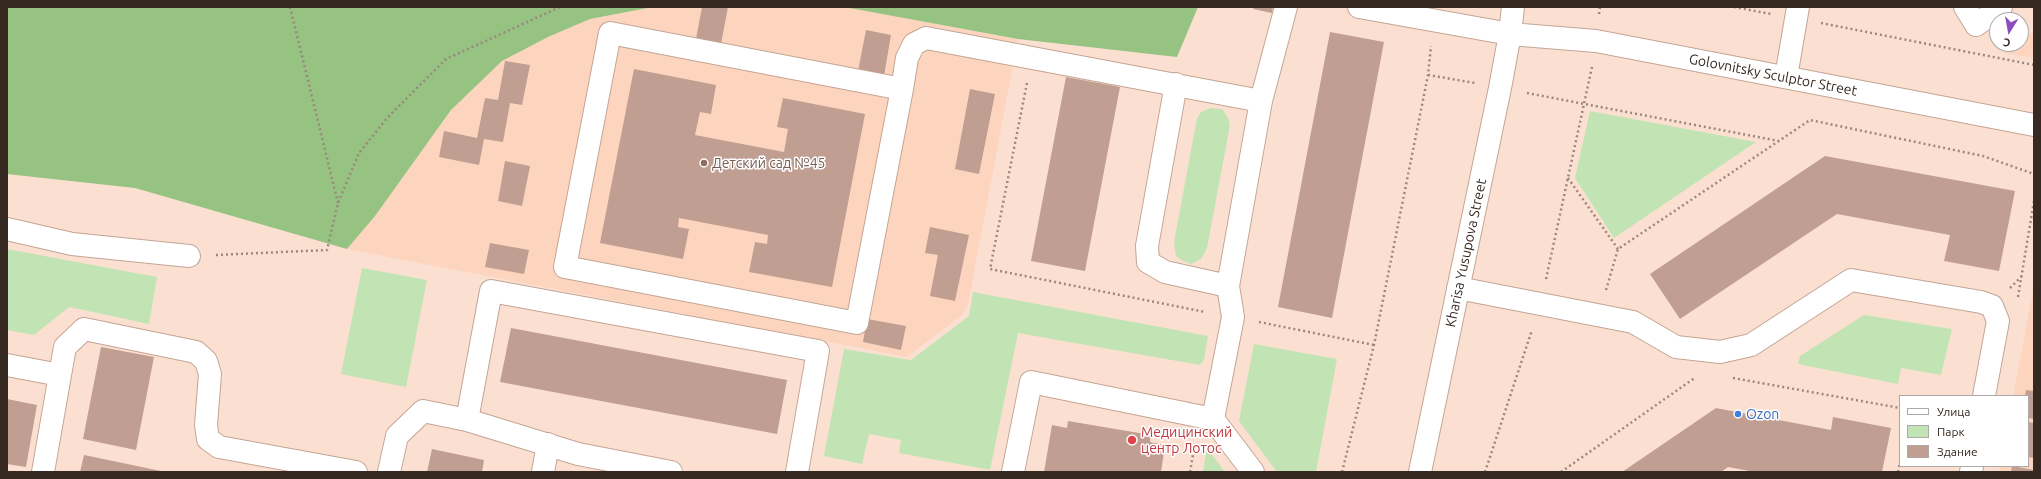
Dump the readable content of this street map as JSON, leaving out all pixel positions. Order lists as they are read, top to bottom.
{
  "streets": {
    "street": ["Golovnitsky Sculptor Street", "Kharisa Yusupova Street"]
  },
  "crossings": [
    ["Golovnitsky Sculptor Street", "Kharisa Yusupova Street"]
  ],
  "places": ["Детский сад №45", "Ozon", "Медицинский центр Лотос"],
  "legend": ["Улица", "Парк", "Здание"],
  "north": "bottom"
}
